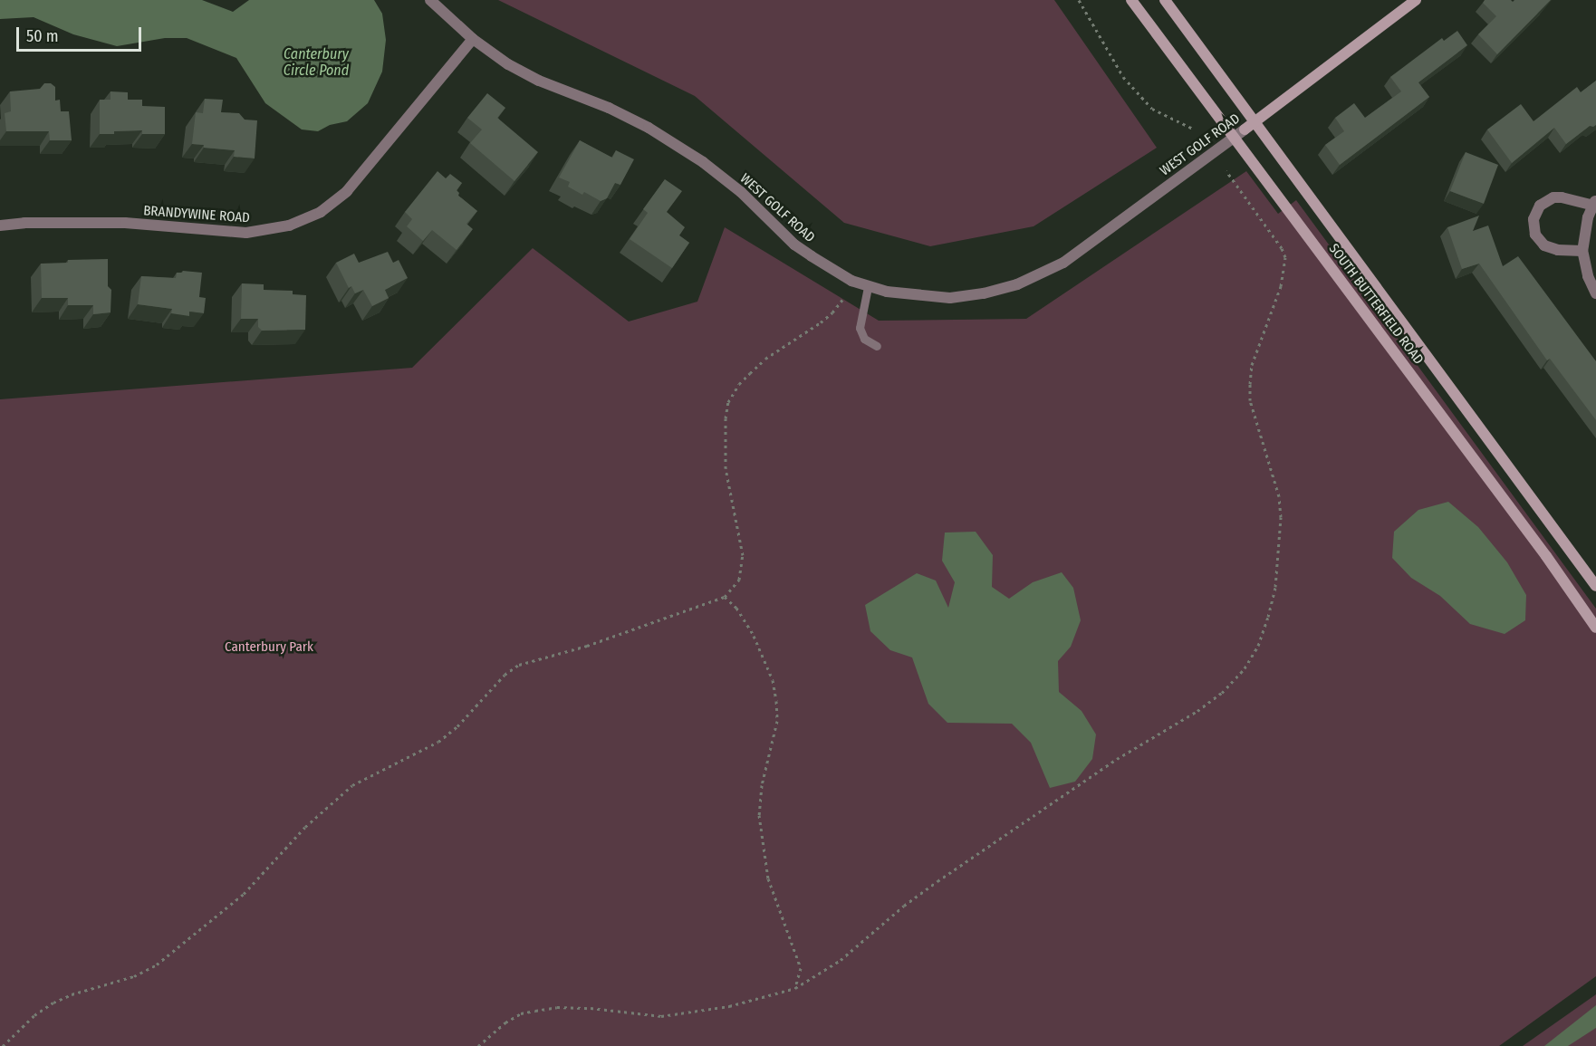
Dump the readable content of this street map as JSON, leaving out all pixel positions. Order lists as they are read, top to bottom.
{
  "streets": {
    "main road": ["WEST GOLF ROAD", "SOUTH BUTTERFIELD ROAD"],
    "street": ["BRANDYWINE ROAD"]
  },
  "crossings": [
    ["WEST GOLF ROAD", "BRANDYWINE ROAD"],
    ["WEST GOLF ROAD", "SOUTH BUTTERFIELD ROAD"]
  ],
  "water": ["Canterbury Circle Pond"],
  "parks": ["Canterbury Park"],
  "scale_bar": "50 m"
}
